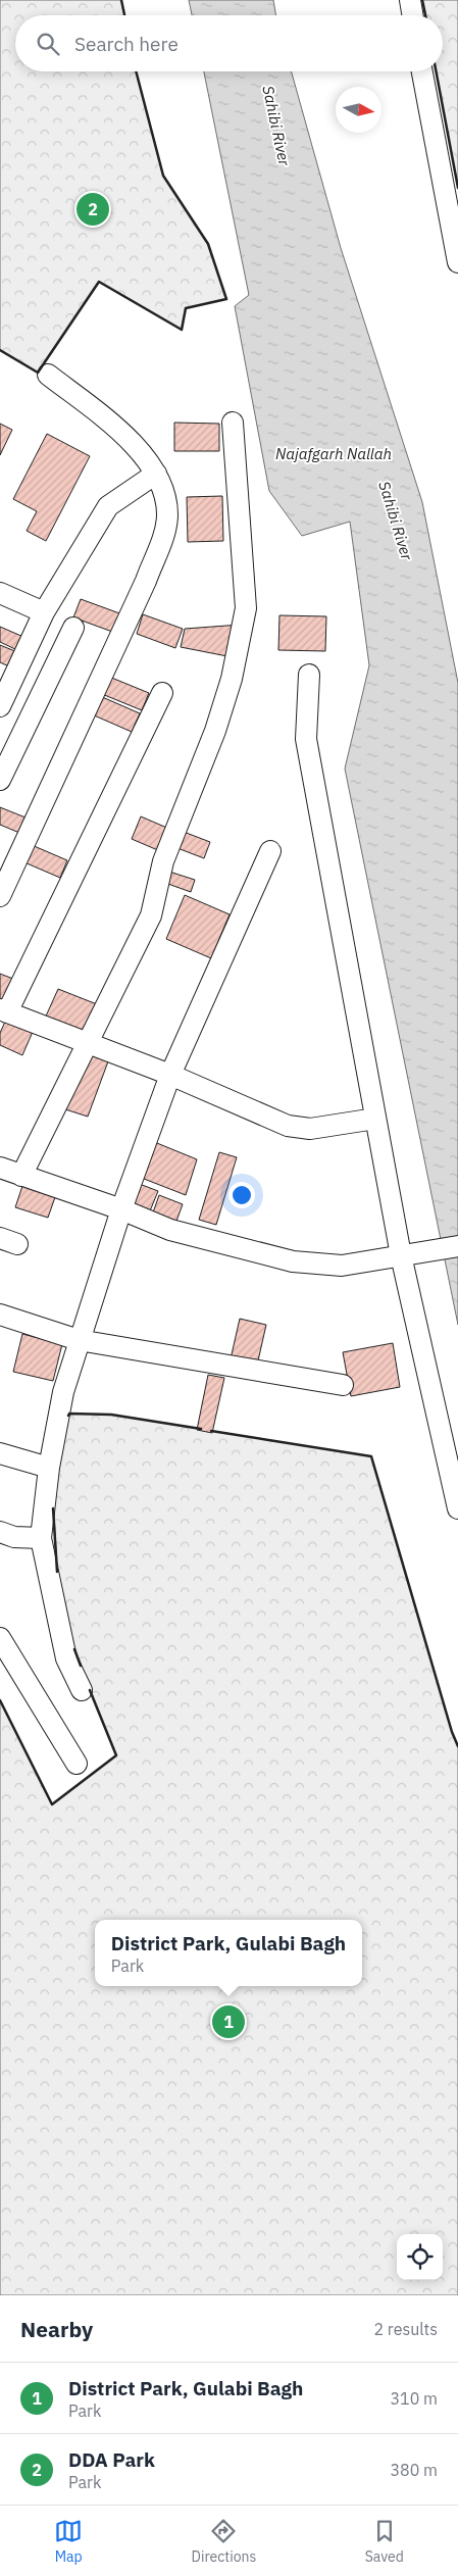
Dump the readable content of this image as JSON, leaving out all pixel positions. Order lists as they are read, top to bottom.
{
  "water": ["Sahibi River", "Najafgarh Nallah"],
  "north": "right",
  "page": {
    "search": "Search here",
    "pins": ["2", "1"],
    "popup": ["District Park, Gulabi Bagh", "Park"],
    "heading": ["Nearby", "2 results"],
    "list": [
      {
        "mark": "1",
        "name": "District Park, Gulabi Bagh",
        "note": "Park",
        "value": "310 m"
      },
      {
        "mark": "2",
        "name": "DDA Park",
        "note": "Park",
        "value": "380 m"
      }
    ],
    "nav": ["Map", "Directions", "Saved"]
  }
}
